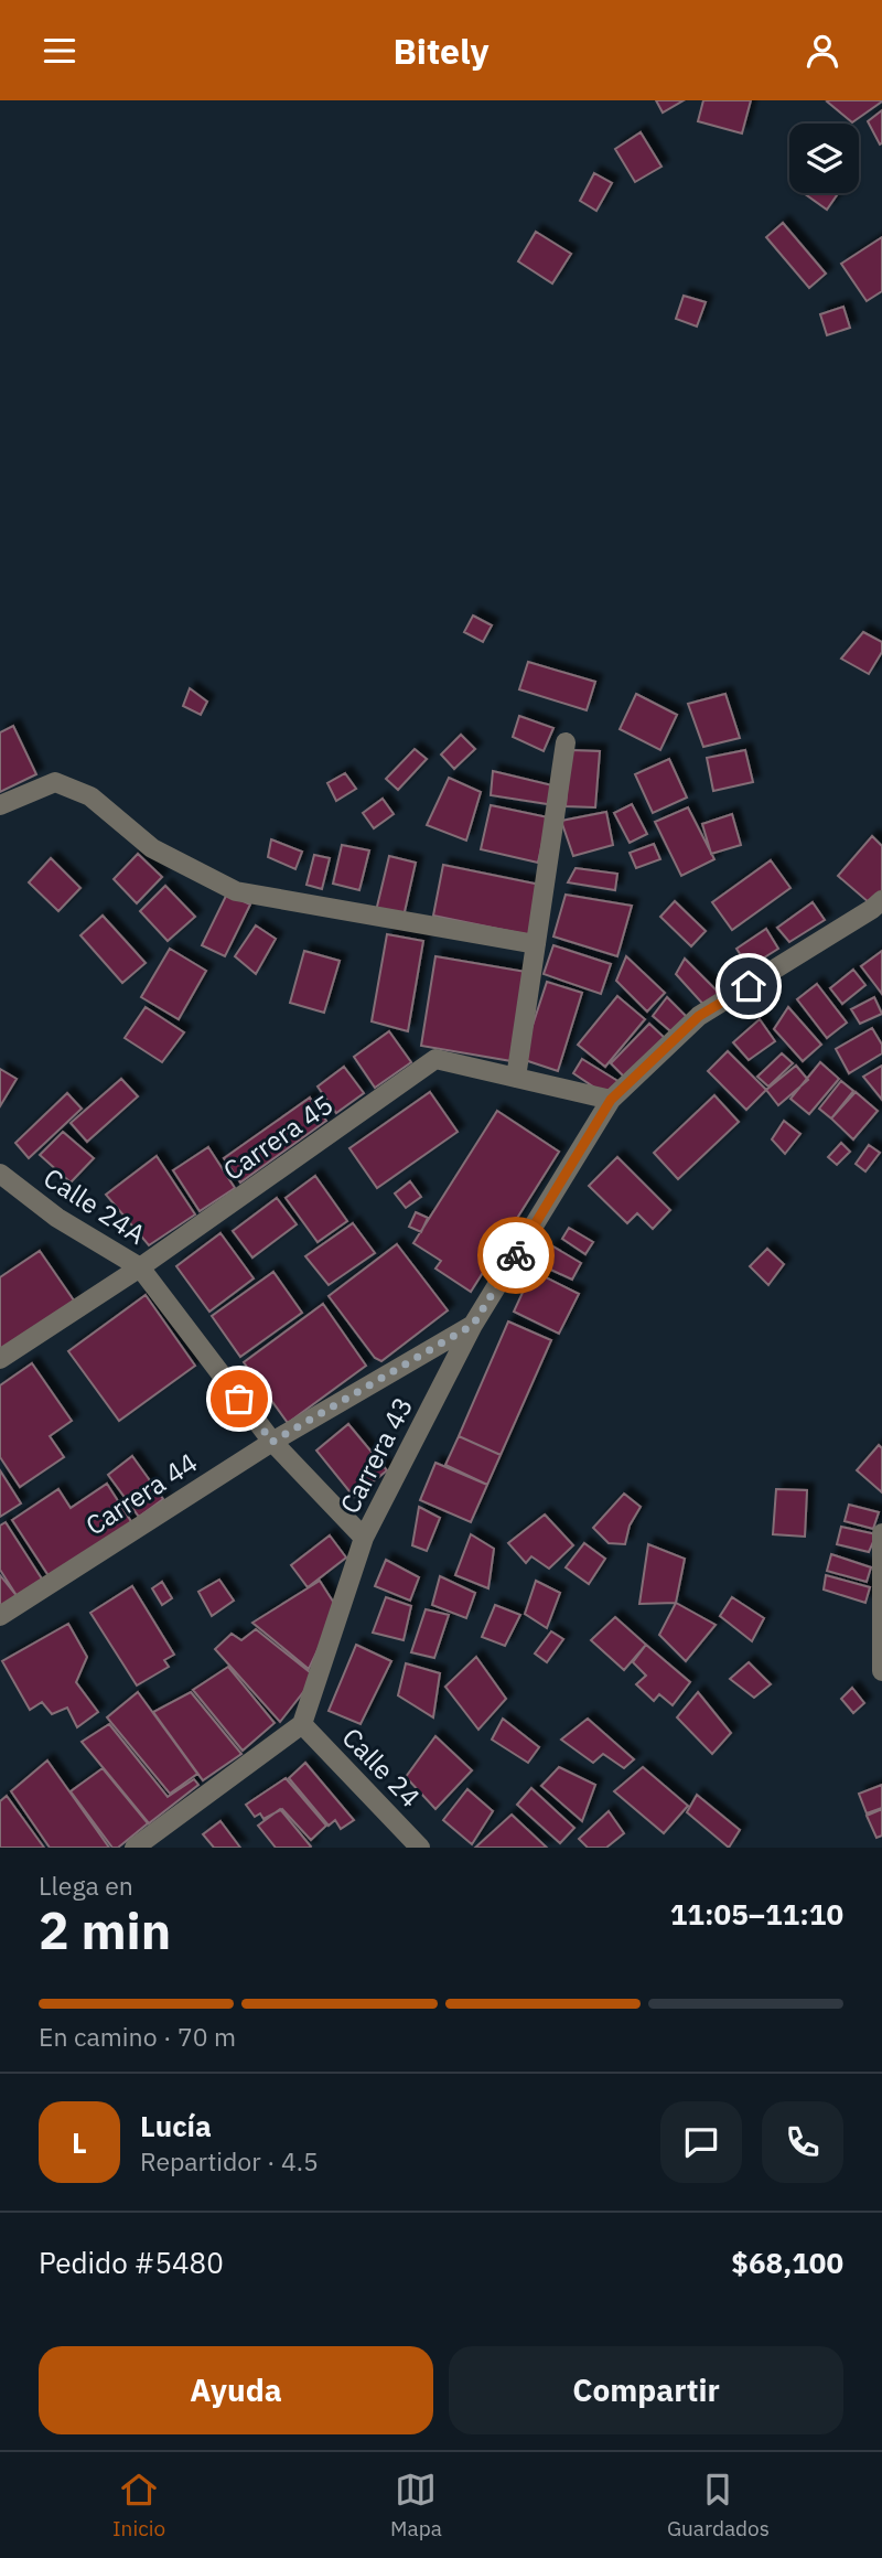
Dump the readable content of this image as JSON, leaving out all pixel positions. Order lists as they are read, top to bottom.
{
  "streets": {
    "street": [
      "Carrera 45",
      "Calle 24A",
      "Carrera 43",
      "Carrera 44",
      "Calle 24"
    ]
  },
  "crossings": [
    ["Carrera 45", "Calle 24A"],
    ["Carrera 45", "Carrera 43"],
    ["Calle 24A", "Carrera 43"],
    ["Calle 24A", "Carrera 44"],
    ["Carrera 43", "Carrera 44"],
    ["Carrera 43", "Calle 24"]
  ],
  "page": {
    "header": "Bitely",
    "heading": ["2 min", "Llega en", "11:05–11:10"],
    "panel": [
      "Lucía",
      "Repartidor · 4.5",
      "Pedido #5480",
      "$68,100"
    ],
    "bar": "En camino · 70 m",
    "round": "L",
    "buttons": ["Ayuda", "Compartir"],
    "tabs": ["Inicio", "Mapa", "Guardados"]
  }
}
